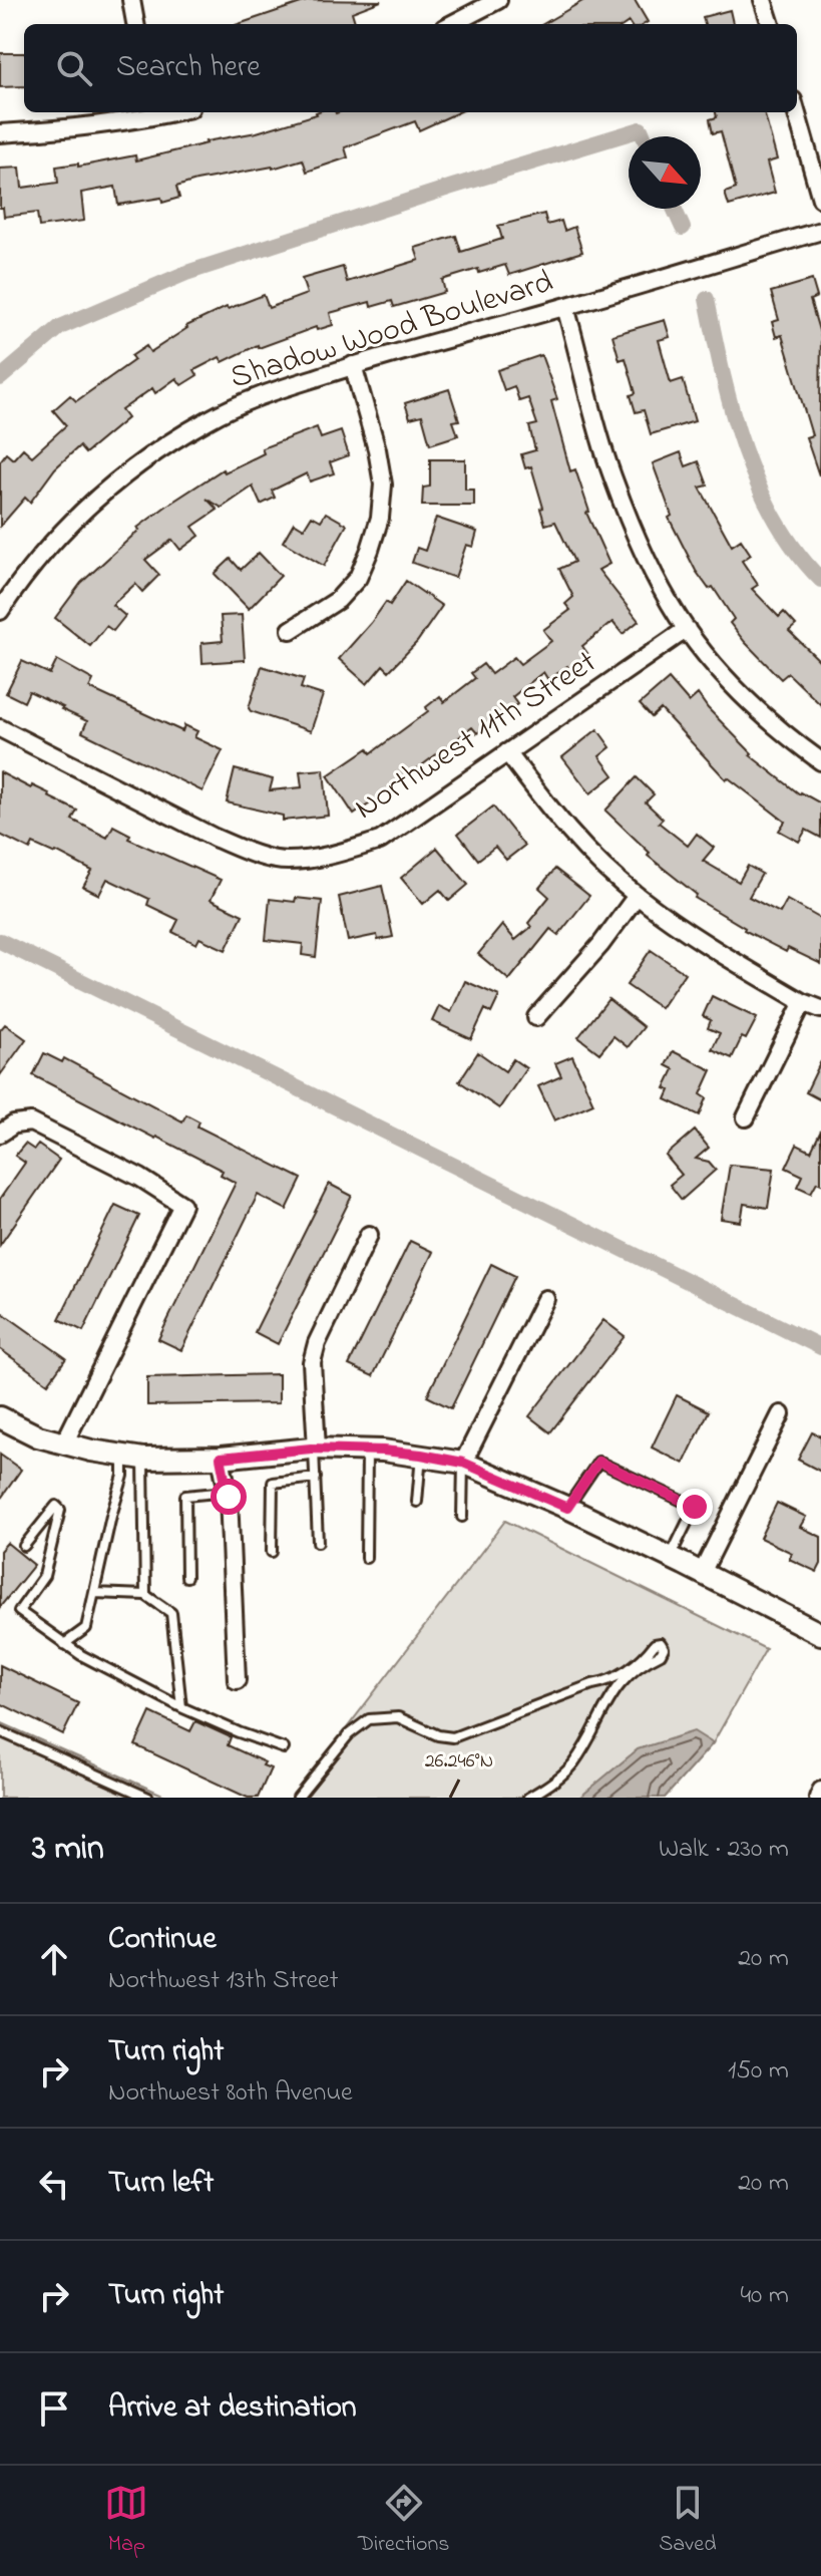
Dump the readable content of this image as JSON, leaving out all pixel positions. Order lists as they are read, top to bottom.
{
  "streets": {
    "street": ["Shadow Wood Boulevard", "Northwest 11th Street"]
  },
  "north": "bottom right",
  "page": {
    "search": "Search here",
    "heading": ["3 min", "Walk · 230 m"],
    "list": [
      ["Continue", "Northwest 13th Street", "20 m"],
      ["Turn right", "Northwest 80th Avenue", "150 m"],
      ["Turn left", "20 m"],
      ["Turn right", "40 m"],
      "Arrive at destination"
    ],
    "nav": ["Map", "Directions", "Saved"]
  },
  "coordinates": ["26.246°N"]
}
